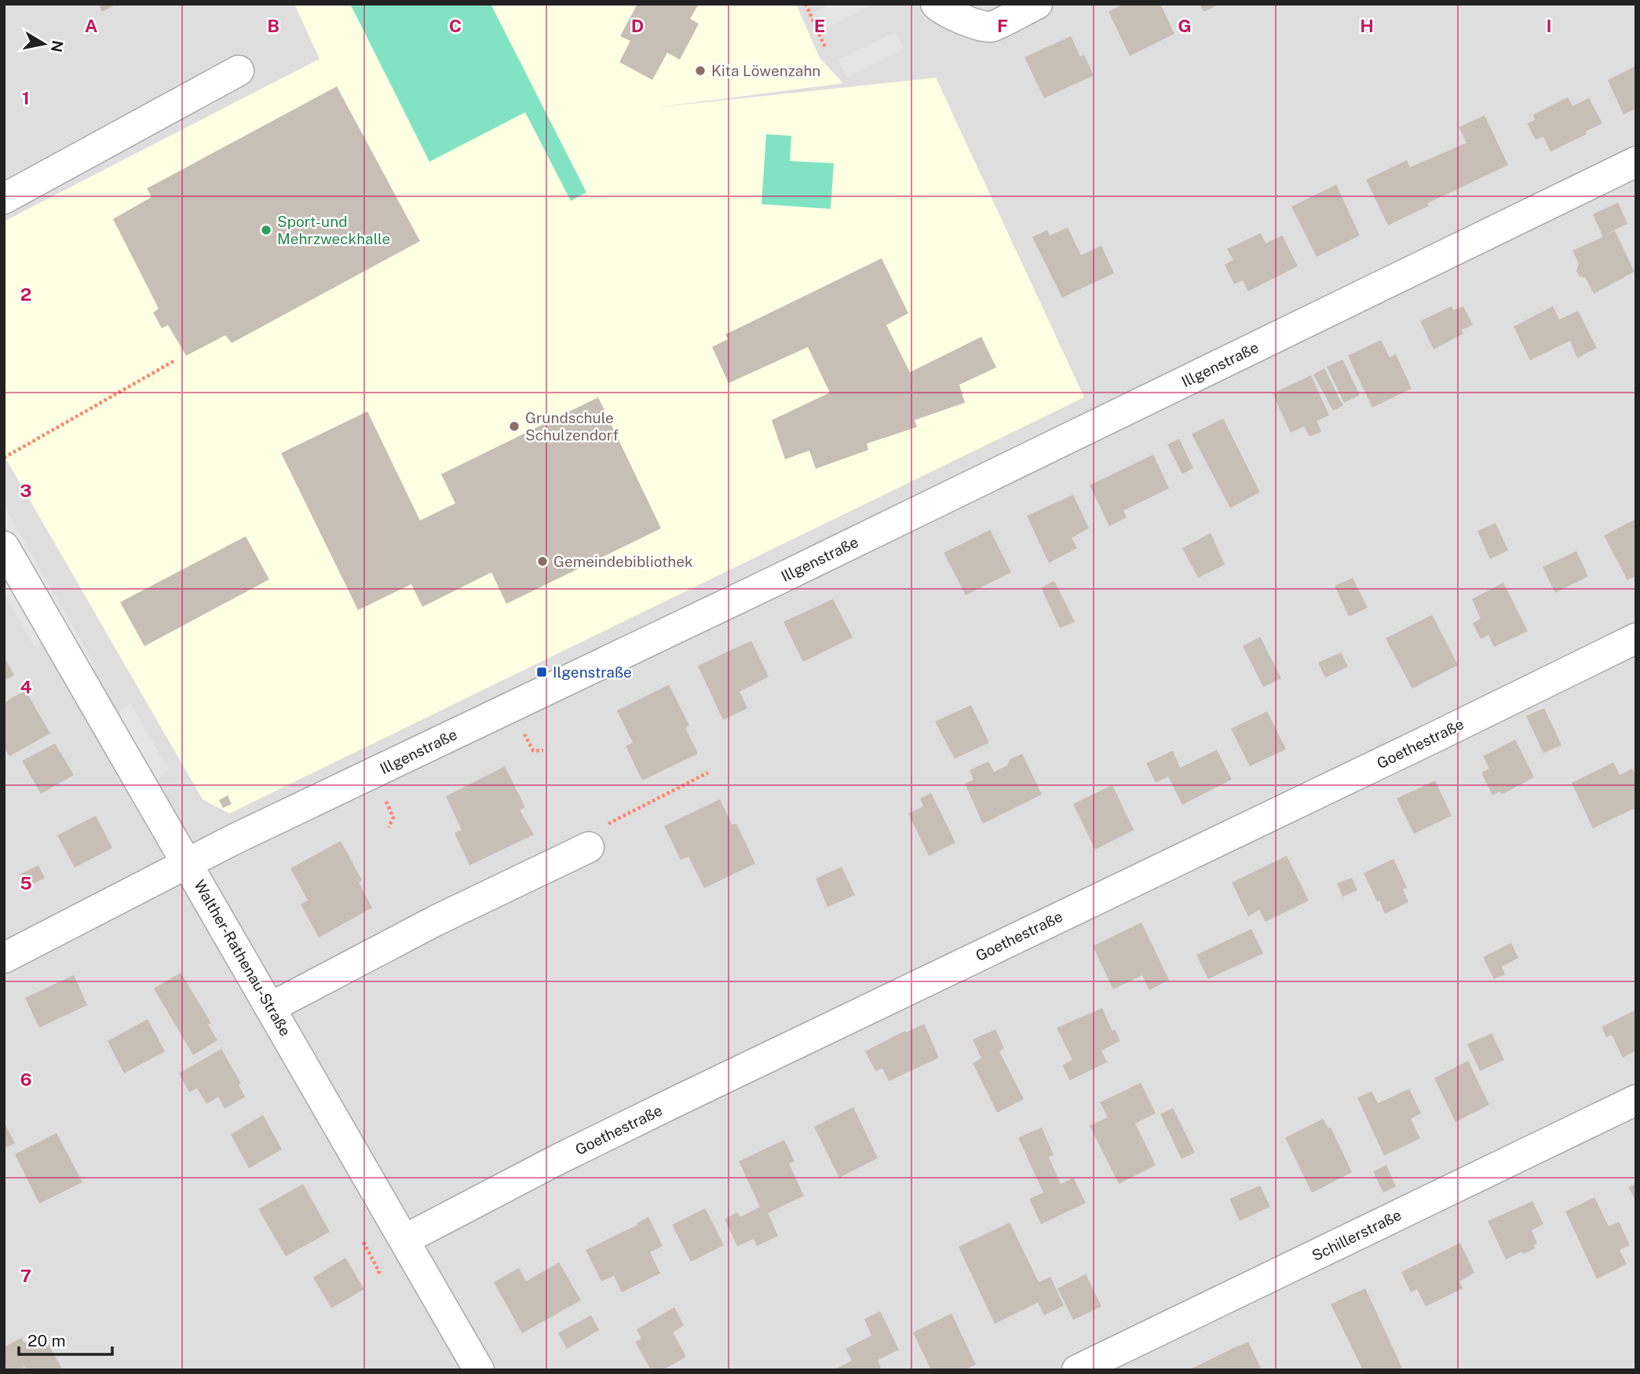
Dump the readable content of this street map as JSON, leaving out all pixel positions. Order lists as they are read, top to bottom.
{
  "streets": {
    "street": [
      "Illgenstraße",
      "Goethestraße",
      "Walther-Rathenau-Straße",
      "Schillerstraße"
    ]
  },
  "crossings": [
    ["Illgenstraße", "Walther-Rathenau-Straße"],
    ["Goethestraße", "Walther-Rathenau-Straße"]
  ],
  "places": {
    "other": [
      "Kita Löwenzahn",
      "Sport-und Mehrzweckhalle",
      "Grundschule Schulzendorf",
      "Gemeindebibliothek"
    ],
    "transit": ["Ilgenstraße"]
  },
  "scale_bar": "20 m",
  "north": "right",
  "grid": {
    "columns": [
      "A",
      "B",
      "C",
      "D",
      "E",
      "F",
      "G",
      "H",
      "I"
    ],
    "rows": [
      "1",
      "2",
      "3",
      "4",
      "5",
      "6",
      "7"
    ]
  }
}
